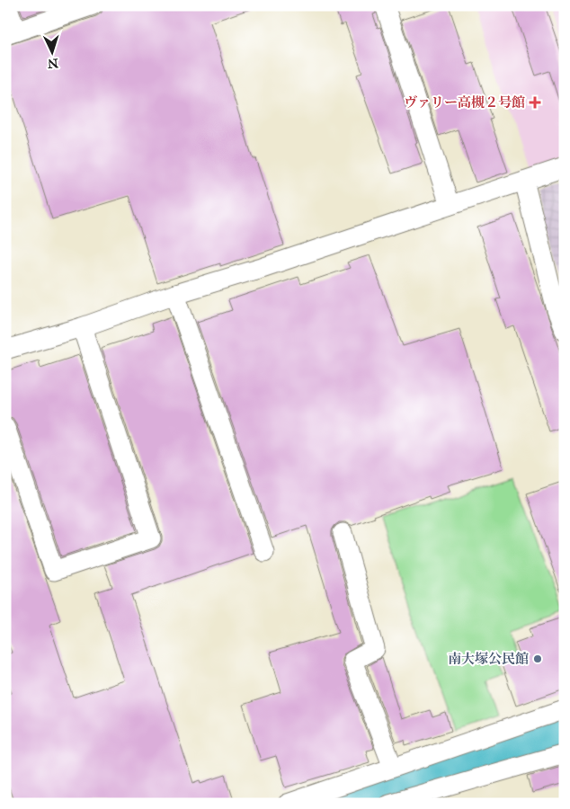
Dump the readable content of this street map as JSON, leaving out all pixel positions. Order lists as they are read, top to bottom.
{
  "places": {
    "health": ["ヴァリー高槻２号館"],
    "other": ["南大塚公民館"]
  },
  "north": "bottom"
}
